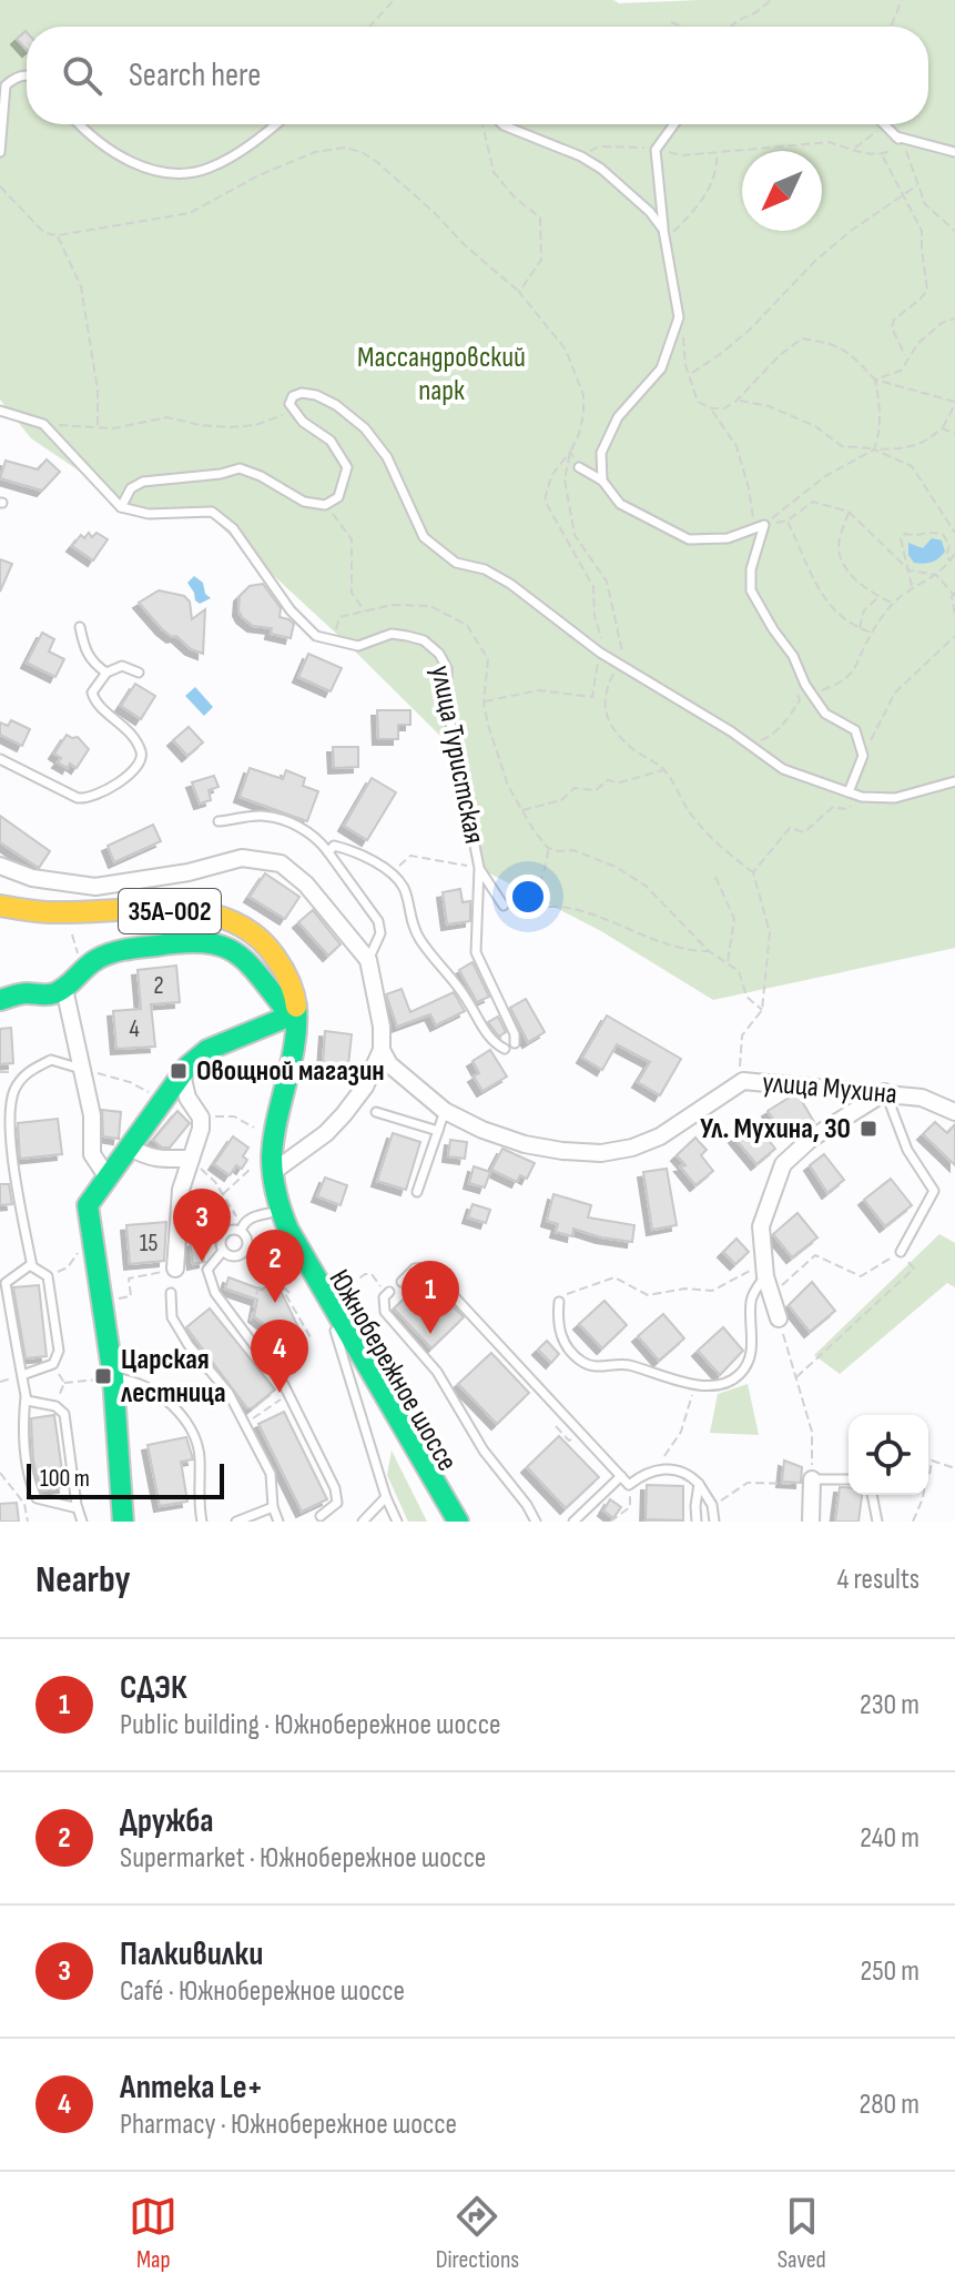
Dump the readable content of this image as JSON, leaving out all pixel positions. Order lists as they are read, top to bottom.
{
  "streets": {
    "main road": ["35А-002", "Южнобережное шоссе"],
    "street": ["улица Мухина"],
    "lane": ["улица Туристская"]
  },
  "parks": ["Массандровский парк"],
  "places": {
    "transit": ["Овощной магазин", "Ул. Мухина, 30", "Царская лестница"]
  },
  "house_numbers": ["2", "4", "15"],
  "scale_bar": "100 m",
  "north": "bottom left",
  "page": {
    "search": "Search here",
    "pins": [
      "3",
      "2",
      "1",
      "4"
    ],
    "scale": "100 m",
    "heading": ["Nearby", "4 results"],
    "list": [
      {
        "mark": "1",
        "name": "СДЭК",
        "note": "Public building · Южнобережное шоссе",
        "value": "230 m"
      },
      {
        "mark": "2",
        "name": "Дружба",
        "note": "Supermarket · Южнобережное шоссе",
        "value": "240 m"
      },
      {
        "mark": "3",
        "name": "Палкивилки",
        "note": "Café · Южнобережное шоссе",
        "value": "250 m"
      },
      {
        "mark": "4",
        "name": "Аптека Le+",
        "note": "Pharmacy · Южнобережное шоссе",
        "value": "280 m"
      }
    ],
    "nav": ["Map", "Directions", "Saved"]
  }
}
